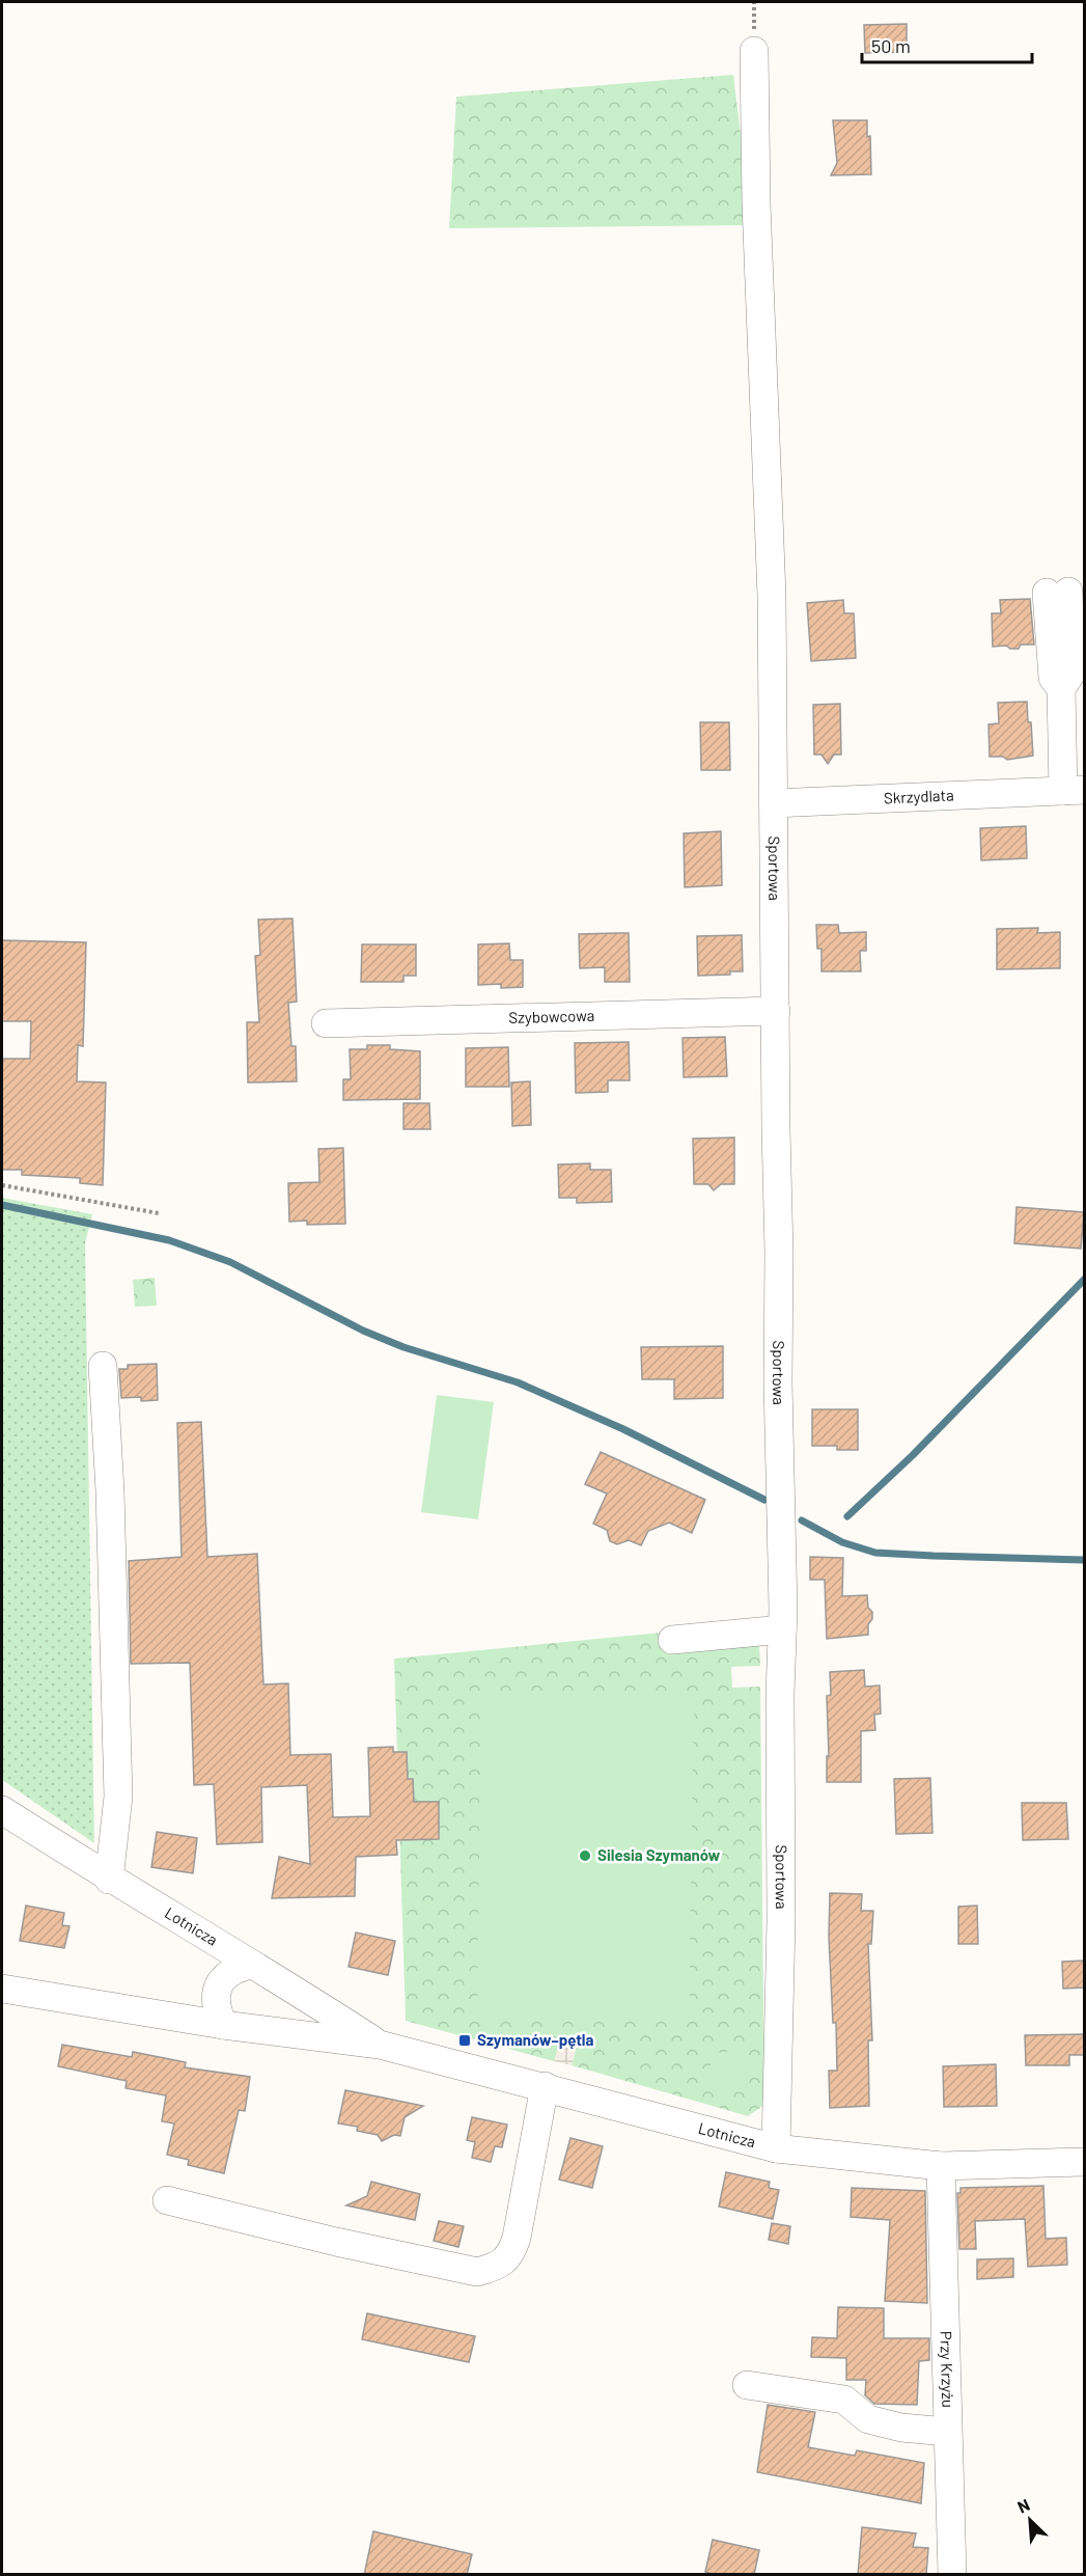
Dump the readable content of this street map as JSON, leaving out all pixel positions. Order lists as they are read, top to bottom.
{
  "streets": {
    "street": [
      "Skrzydlata",
      "Sportowa",
      "Szybowcowa",
      "Lotnicza",
      "Przy Krzyżu"
    ]
  },
  "crossings": [
    ["Skrzydlata", "Sportowa"],
    ["Sportowa", "Szybowcowa"],
    ["Sportowa", "Lotnicza"],
    ["Lotnicza", "Przy Krzyżu"]
  ],
  "places": {
    "other": ["Silesia Szymanów"],
    "transit": ["Szymanów–pętla"]
  },
  "scale_bar": "50 m",
  "north": "top left"
}
